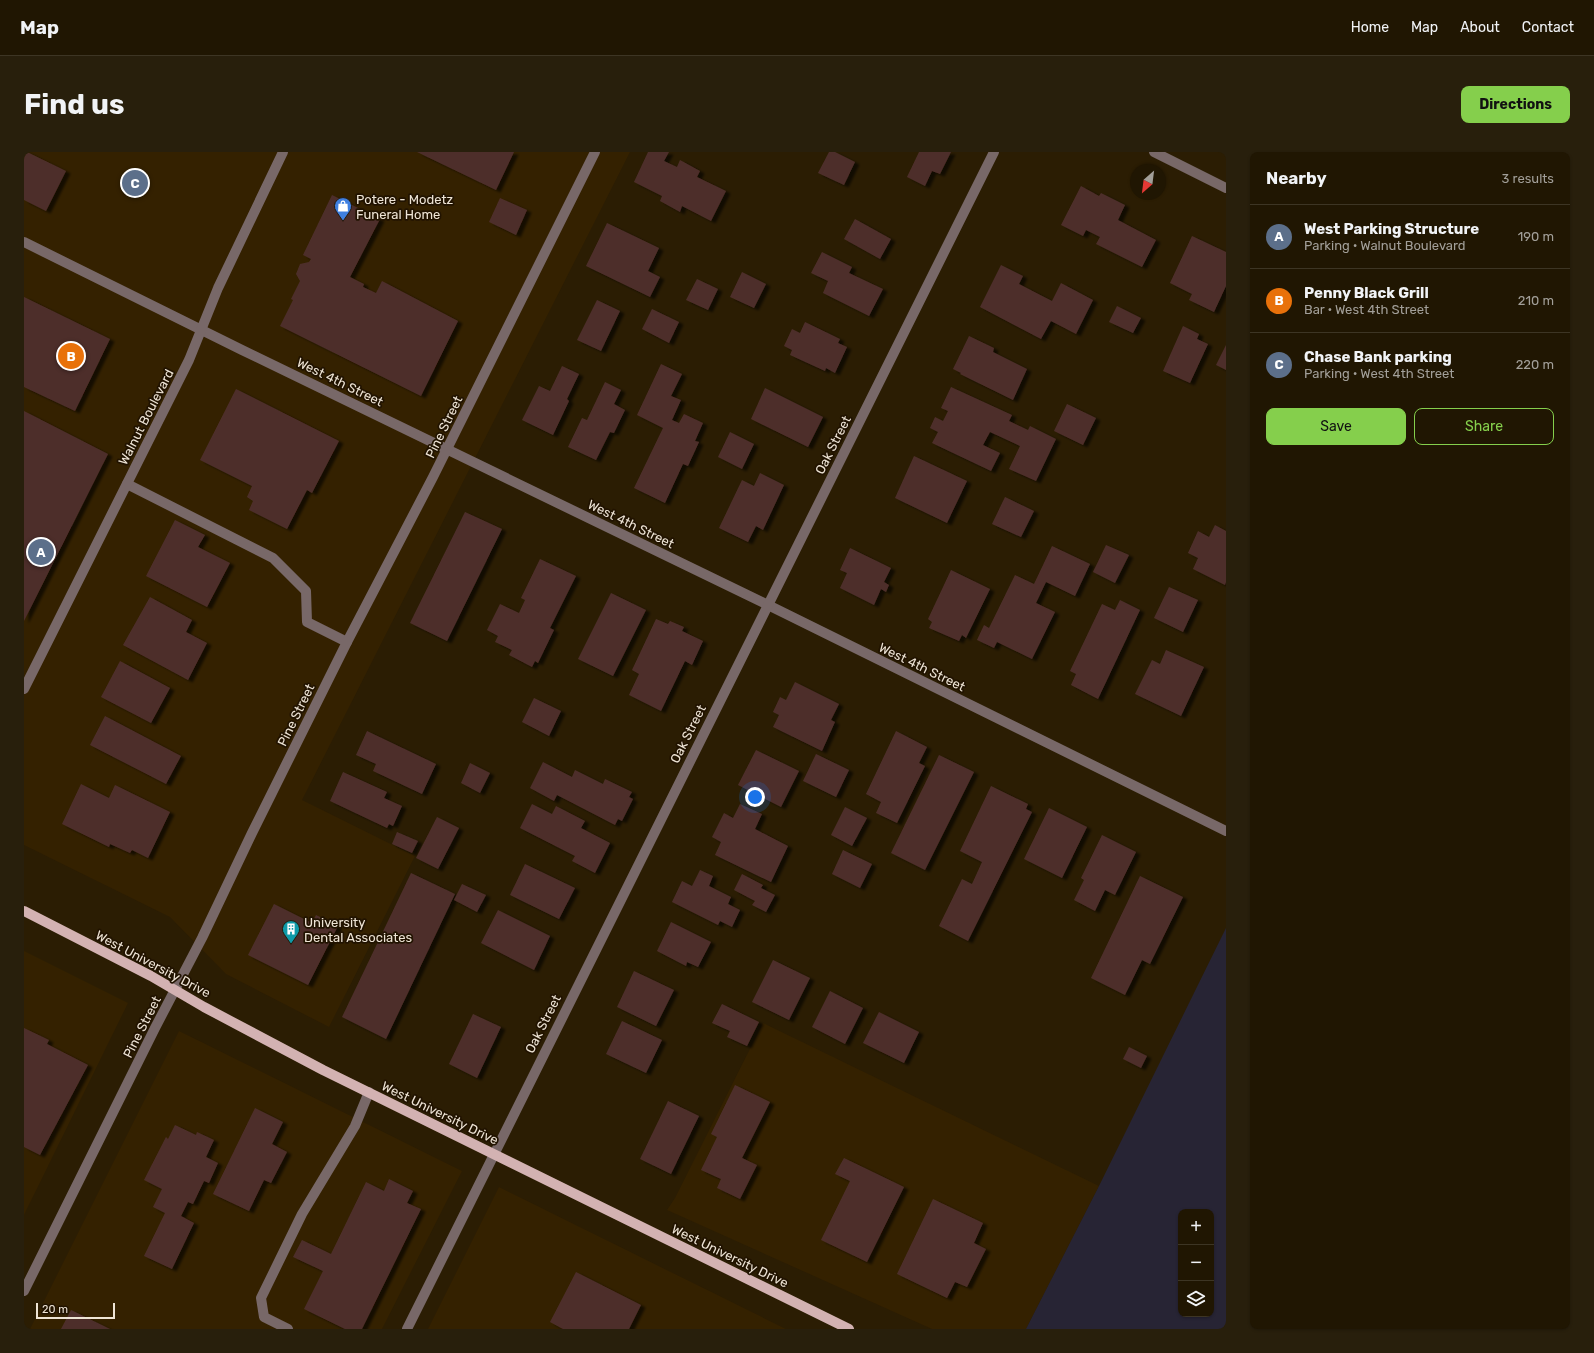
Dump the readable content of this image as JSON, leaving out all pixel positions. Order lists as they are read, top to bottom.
{
  "streets": {
    "main road": ["West University Drive"],
    "street": [
      "West 4th Street",
      "Walnut Boulevard",
      "Pine Street",
      "Oak Street"
    ]
  },
  "crossings": [
    ["West 4th Street", "Walnut Boulevard"],
    ["West 4th Street", "Pine Street"],
    ["West 4th Street", "Oak Street"],
    ["Pine Street", "West University Drive"],
    ["Oak Street", "West University Drive"]
  ],
  "places": {
    "shop": ["Potere - Modetz Funeral Home"],
    "building": ["University Dental Associates"]
  },
  "scale_bar": "20 m",
  "north": "bottom left",
  "page": {
    "header": "Map",
    "nav": [
      "Home",
      "Map",
      "About",
      "Contact"
    ],
    "buttons": [
      "Directions",
      ["Save", "Share"]
    ],
    "title": "Find us",
    "heading": ["Nearby", "3 results"],
    "pins": ["C", "B", "A"],
    "list": [
      {
        "mark": "A",
        "name": "West Parking Structure",
        "note": "Parking · Walnut Boulevard",
        "value": "190 m"
      },
      {
        "mark": "B",
        "name": "Penny Black Grill",
        "note": "Bar · West 4th Street",
        "value": "210 m"
      },
      {
        "mark": "C",
        "name": "Chase Bank parking",
        "note": "Parking · West 4th Street",
        "value": "220 m"
      }
    ],
    "map_buttons": ["+", "−"],
    "scale": "20 m"
  }
}
